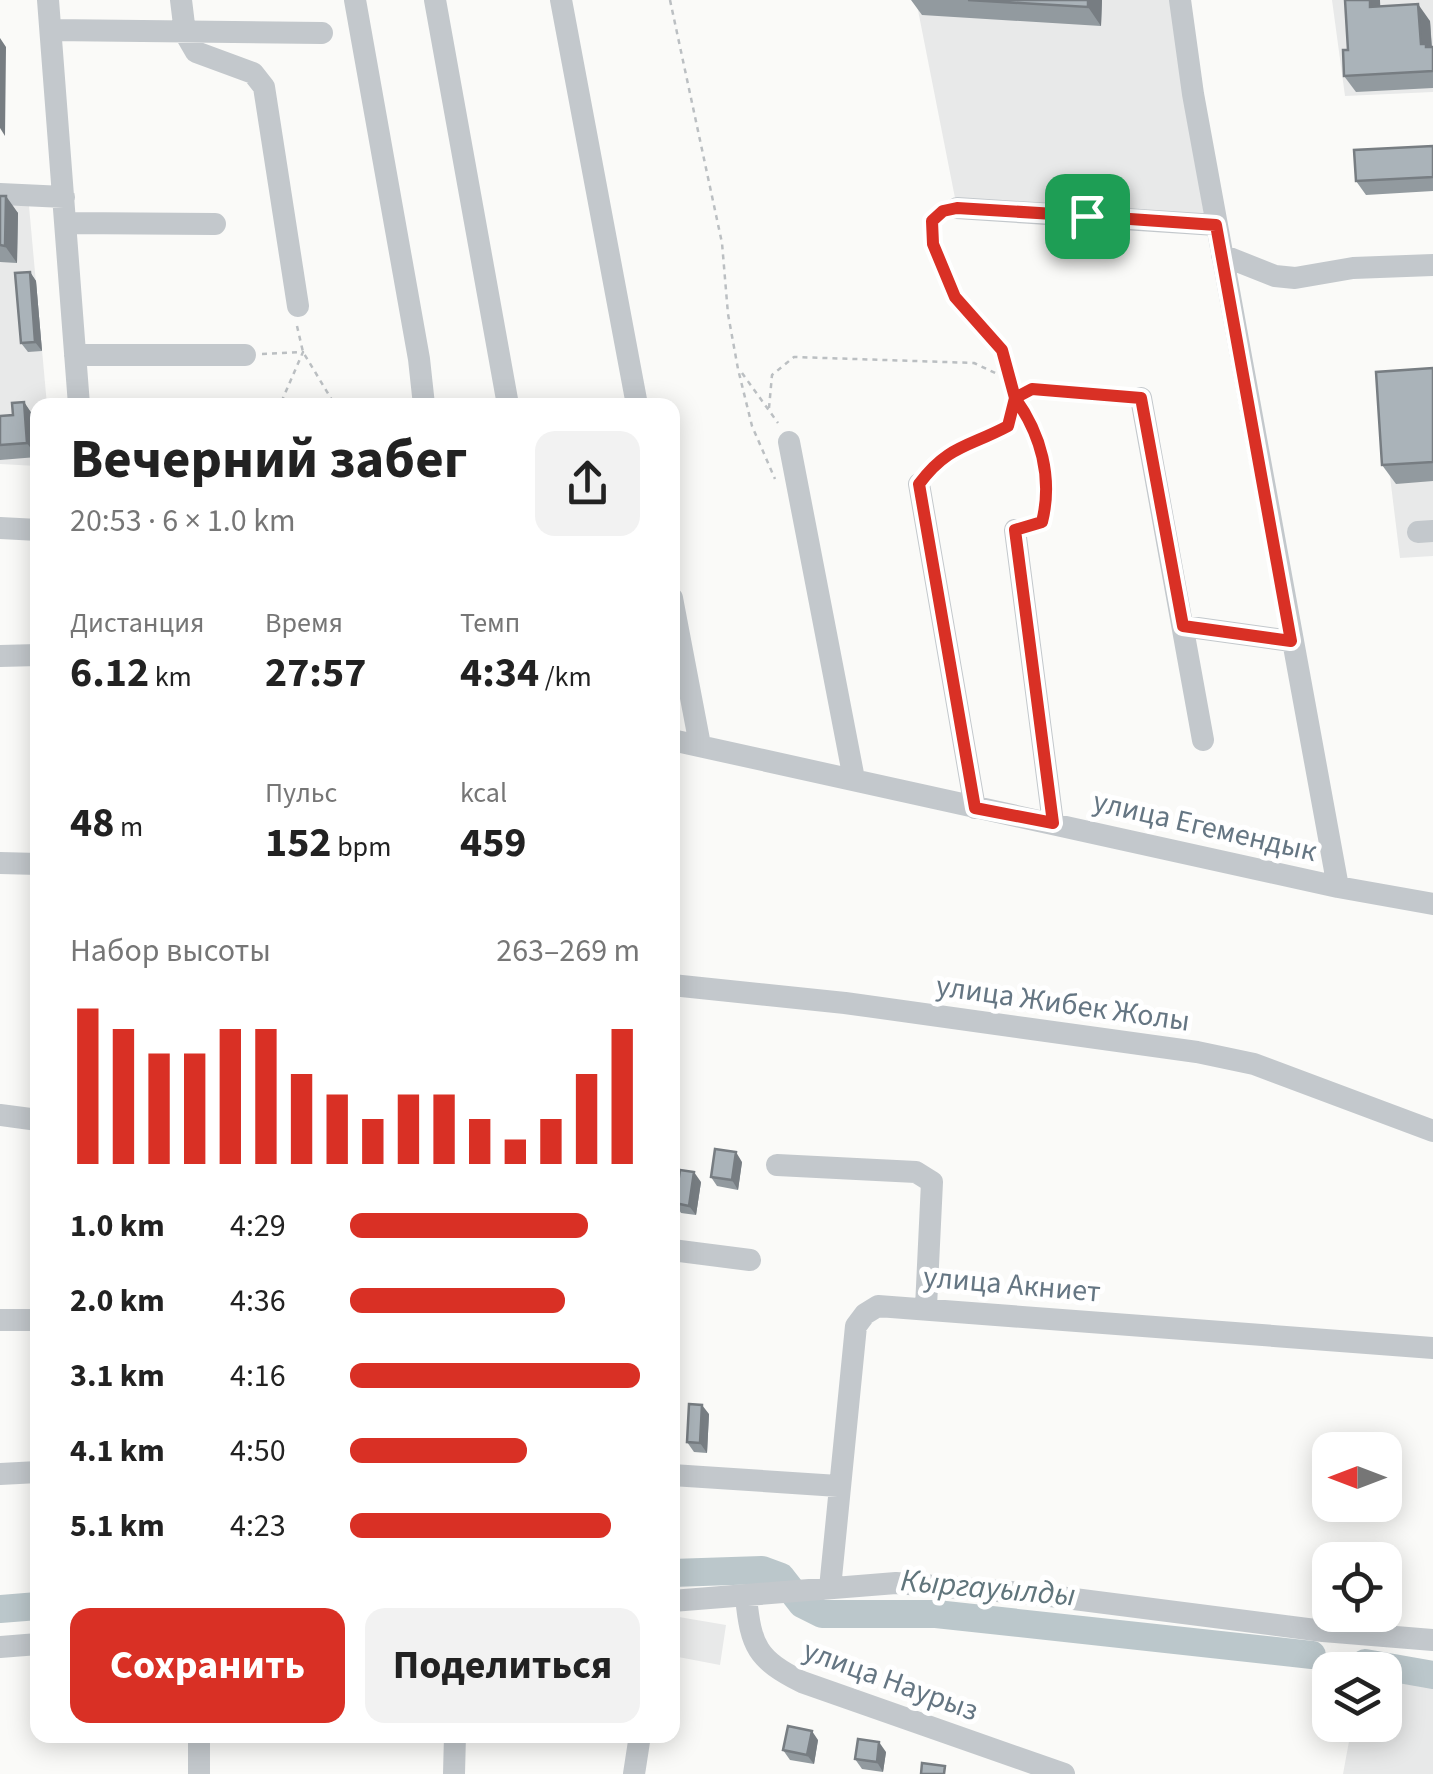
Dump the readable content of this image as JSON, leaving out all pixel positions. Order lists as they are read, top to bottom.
{
  "streets": {
    "street": [
      "улица Егемендык",
      "улица Жибек Жолы",
      "улица Акниет",
      "улица Наурыз"
    ]
  },
  "water": ["Кыргауылды"],
  "north": "left",
  "page": {
    "heading": ["Вечерний забег", "20:53 · 6 × 1.0 km"],
    "stats": [
      ["Дистанция", "6.12 km"],
      ["Время", "27:57"],
      ["Темп", "4:34 /km"],
      ["48 m"],
      ["Пульс", "152 bpm"],
      ["kcal", "459"]
    ],
    "chart": ["Набор высоты", "263–269 m"],
    "list": [
      {
        "name": "1.0 km",
        "note": "4:29"
      },
      {
        "name": "2.0 km",
        "note": "4:36"
      },
      {
        "name": "3.1 km",
        "note": "4:16"
      },
      {
        "name": "4.1 km",
        "note": "4:50"
      },
      {
        "name": "5.1 km",
        "note": "4:23"
      }
    ],
    "buttons": ["Сохранить", "Поделиться"]
  }
}
